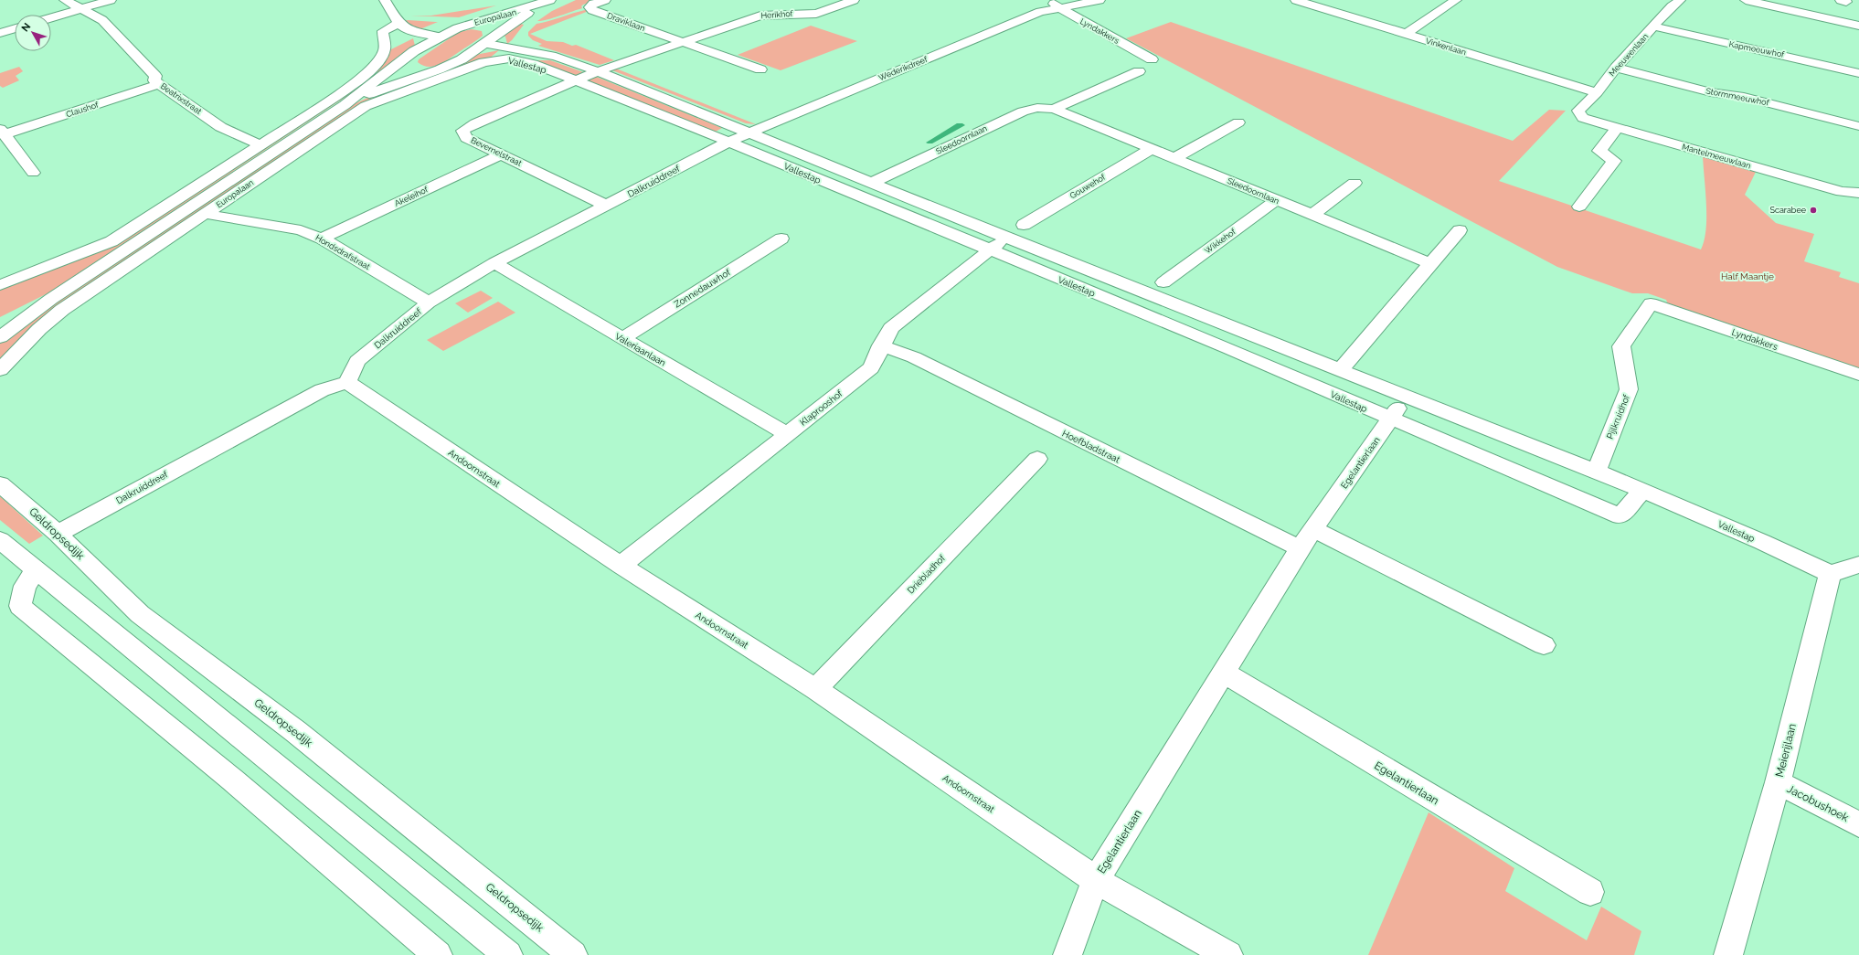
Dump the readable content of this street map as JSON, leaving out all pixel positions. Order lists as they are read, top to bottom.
{
  "streets": {
    "street": [
      "Herikhof",
      "Europalaan",
      "Draviklaan",
      "Lyndakkers",
      "Vinkenlaan",
      "Kapmeeuwhof",
      "Meeuwenlaan",
      "Vallestap",
      "Wederikdreef",
      "Stormmeeuwhof",
      "Beatrixstraat",
      "Claushof",
      "Sleedoornlaan",
      "Bevernelstraat",
      "Mantelmeeuwlaan",
      "Dalkruiddreef",
      "Gouwehof",
      "Akeleihof",
      "Wikkehof",
      "Hondsdrafstraat",
      "Zonnedauwhof",
      "Valeriaanlaan",
      "Klaprooshof",
      "Pijlkruidhof",
      "Hoefbladstraat",
      "Egelantierlaan",
      "Andoornstraat",
      "Geldropsedijk",
      "Driebladhof",
      "Meierijlaan",
      "Jacobushoek"
    ]
  },
  "crossings": [
    ["Herikhof", "Draviklaan"],
    ["Herikhof", "Vallestap"],
    ["Herikhof", "Bevernelstraat"],
    ["Europalaan", "Vallestap"],
    ["Europalaan", "Hondsdrafstraat"],
    ["Lyndakkers", "Wederikdreef"],
    ["Lyndakkers", "Pijlkruidhof"],
    ["Vinkenlaan", "Meeuwenlaan"],
    ["Kapmeeuwhof", "Meeuwenlaan"],
    ["Meeuwenlaan", "Stormmeeuwhof"],
    ["Meeuwenlaan", "Mantelmeeuwlaan"],
    ["Vallestap", "Wederikdreef"],
    ["Vallestap", "Sleedoornlaan"],
    ["Vallestap", "Bevernelstraat"],
    ["Vallestap", "Dalkruiddreef"],
    ["Vallestap", "Klaprooshof"],
    ["Vallestap", "Pijlkruidhof"],
    ["Vallestap", "Egelantierlaan"],
    ["Vallestap", "Meierijlaan"],
    ["Wederikdreef", "Dalkruiddreef"],
    ["Beatrixstraat", "Claushof"],
    ["Sleedoornlaan", "Gouwehof"],
    ["Sleedoornlaan", "Wikkehof"],
    ["Bevernelstraat", "Dalkruiddreef"],
    ["Bevernelstraat", "Akeleihof"],
    ["Dalkruiddreef", "Hondsdrafstraat"],
    ["Dalkruiddreef", "Valeriaanlaan"],
    ["Dalkruiddreef", "Andoornstraat"],
    ["Dalkruiddreef", "Geldropsedijk"],
    ["Akeleihof", "Hondsdrafstraat"],
    ["Zonnedauwhof", "Valeriaanlaan"],
    ["Valeriaanlaan", "Klaprooshof"],
    ["Klaprooshof", "Hoefbladstraat"],
    ["Klaprooshof", "Andoornstraat"],
    ["Hoefbladstraat", "Egelantierlaan"],
    ["Egelantierlaan", "Andoornstraat"],
    ["Andoornstraat", "Driebladhof"],
    ["Meierijlaan", "Jacobushoek"]
  ],
  "parks": ["Half Maantje"],
  "places": ["Scarabee"],
  "north": "top left"
}
